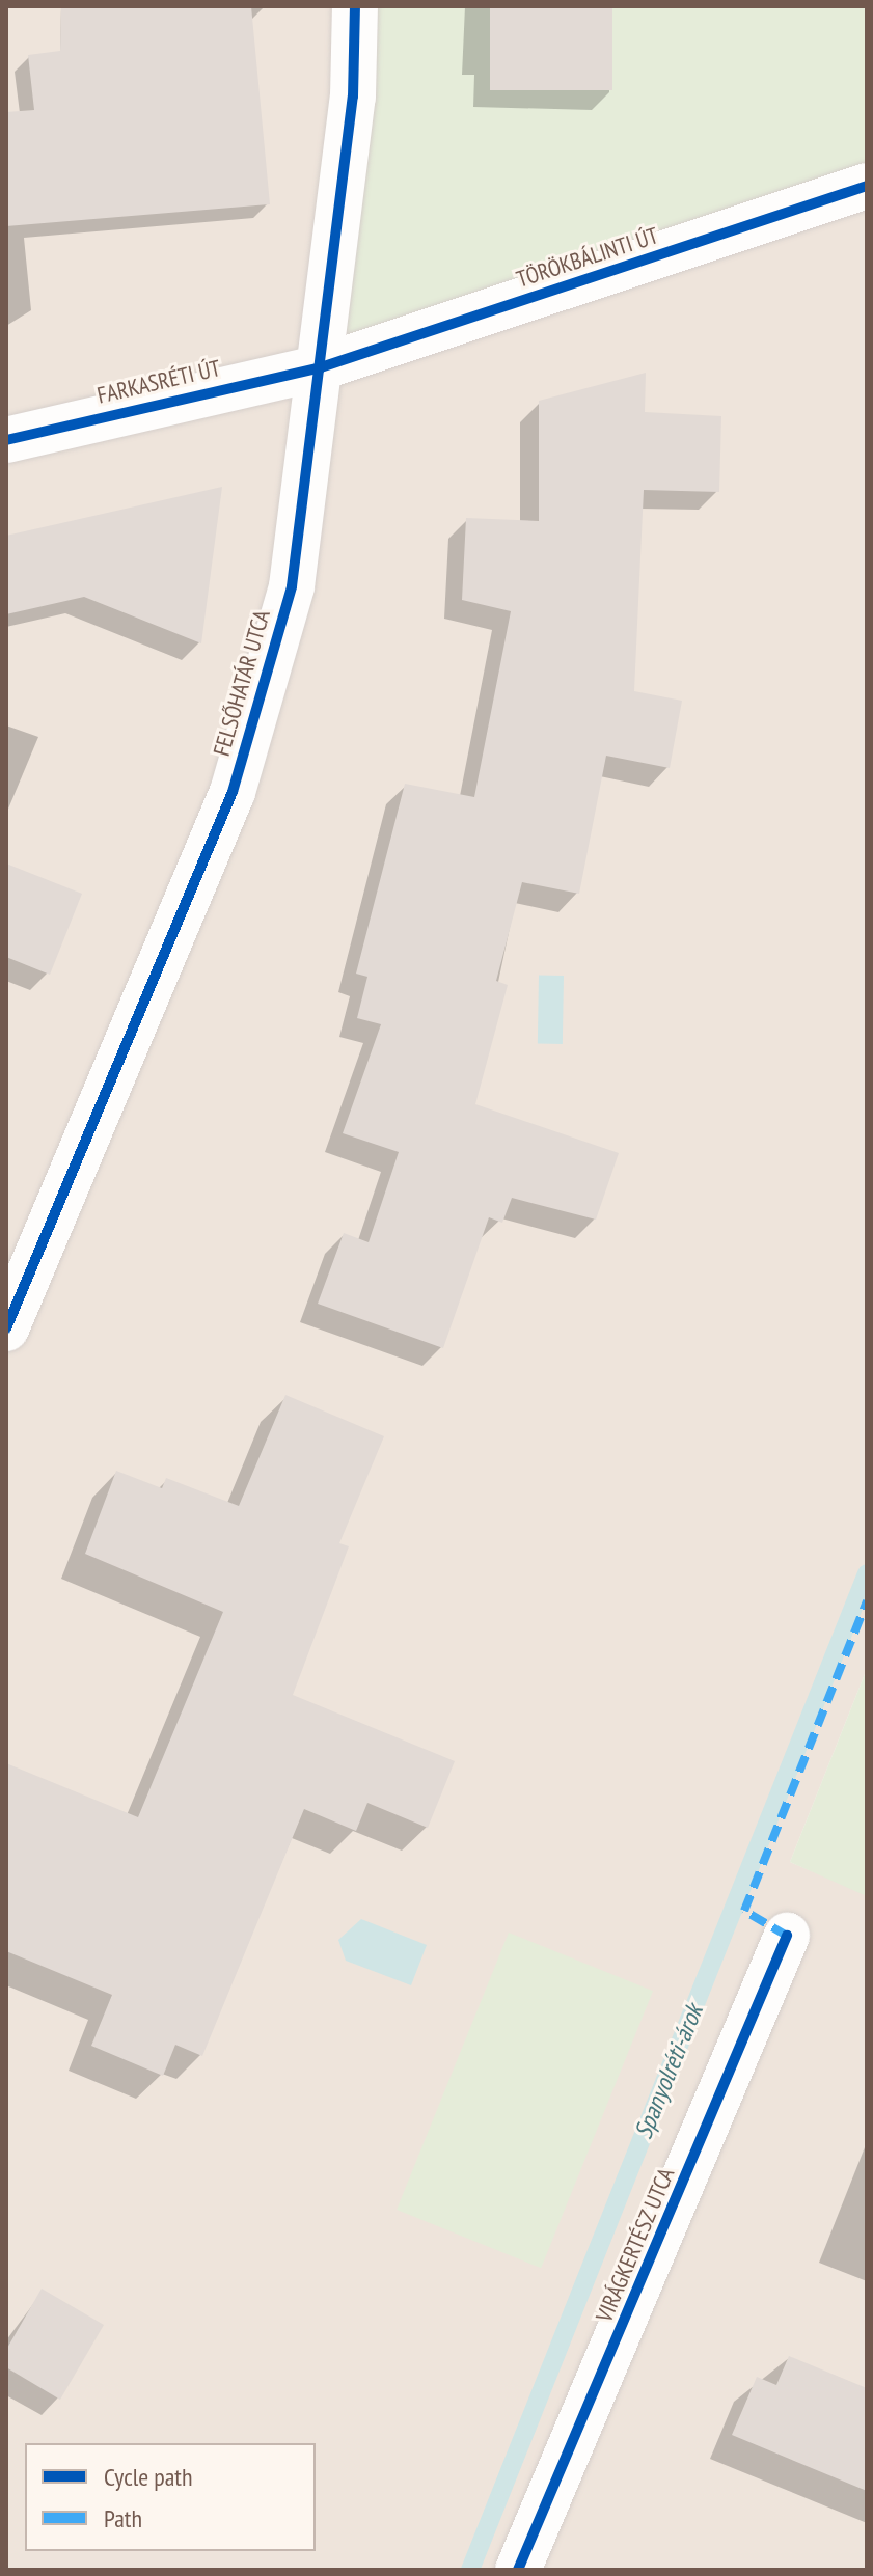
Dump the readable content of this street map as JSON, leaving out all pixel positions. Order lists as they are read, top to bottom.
{
  "streets": {
    "street": [
      "TÖRÖKBÁLINTI ÚT",
      "FARKASRÉTI ÚT",
      "FELSŐHATÁR UTCA",
      "VIRÁGKERTÉSZ UTCA"
    ]
  },
  "crossings": [
    ["TÖRÖKBÁLINTI ÚT", "FARKASRÉTI ÚT"],
    ["TÖRÖKBÁLINTI ÚT", "FELSŐHATÁR UTCA"],
    ["FARKASRÉTI ÚT", "FELSŐHATÁR UTCA"]
  ],
  "water": ["Spanyolréti-árok"],
  "legend": ["Cycle path", "Path"]
}
